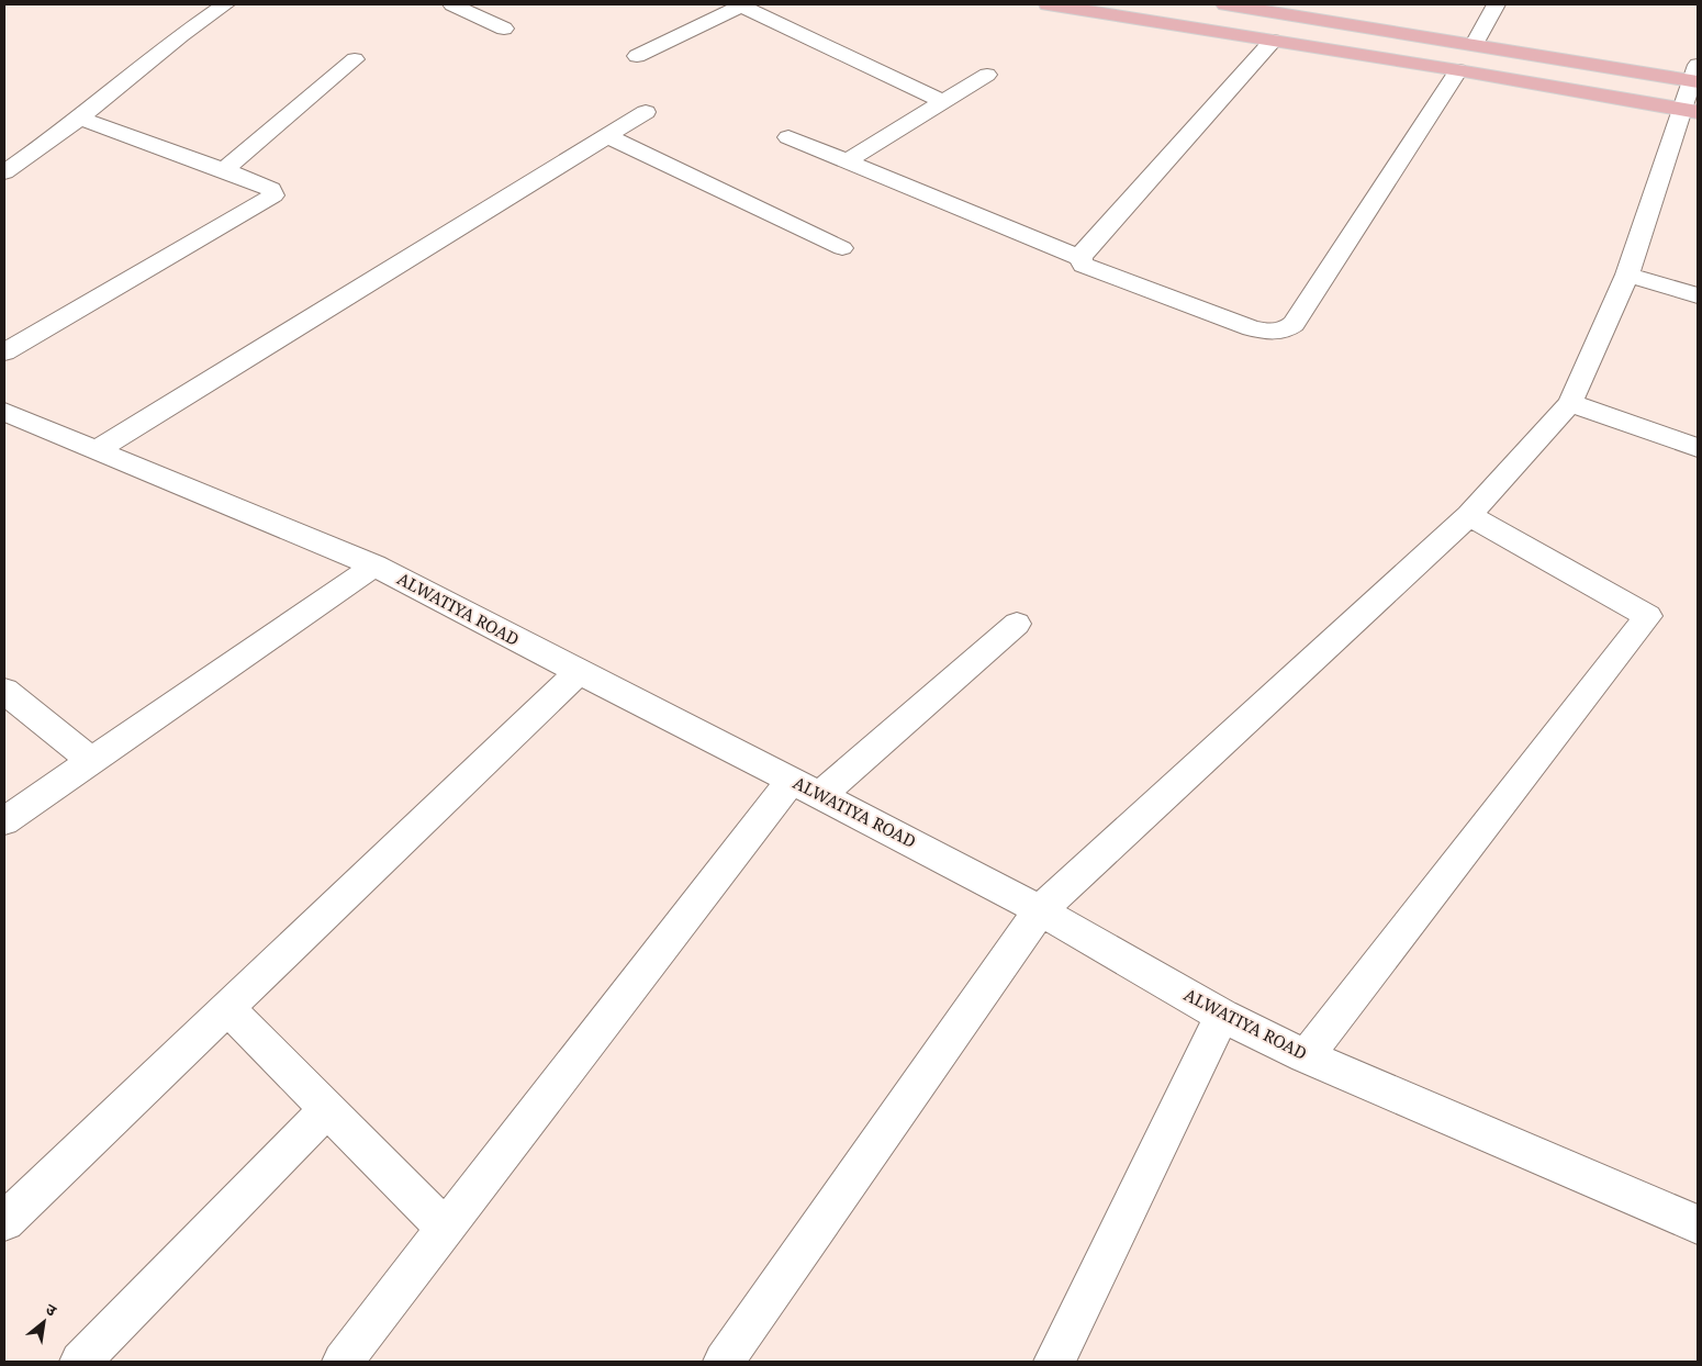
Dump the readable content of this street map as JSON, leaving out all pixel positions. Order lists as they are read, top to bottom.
{
  "streets": {
    "street": ["ALWATIYA ROAD"]
  },
  "north": "top right"
}
